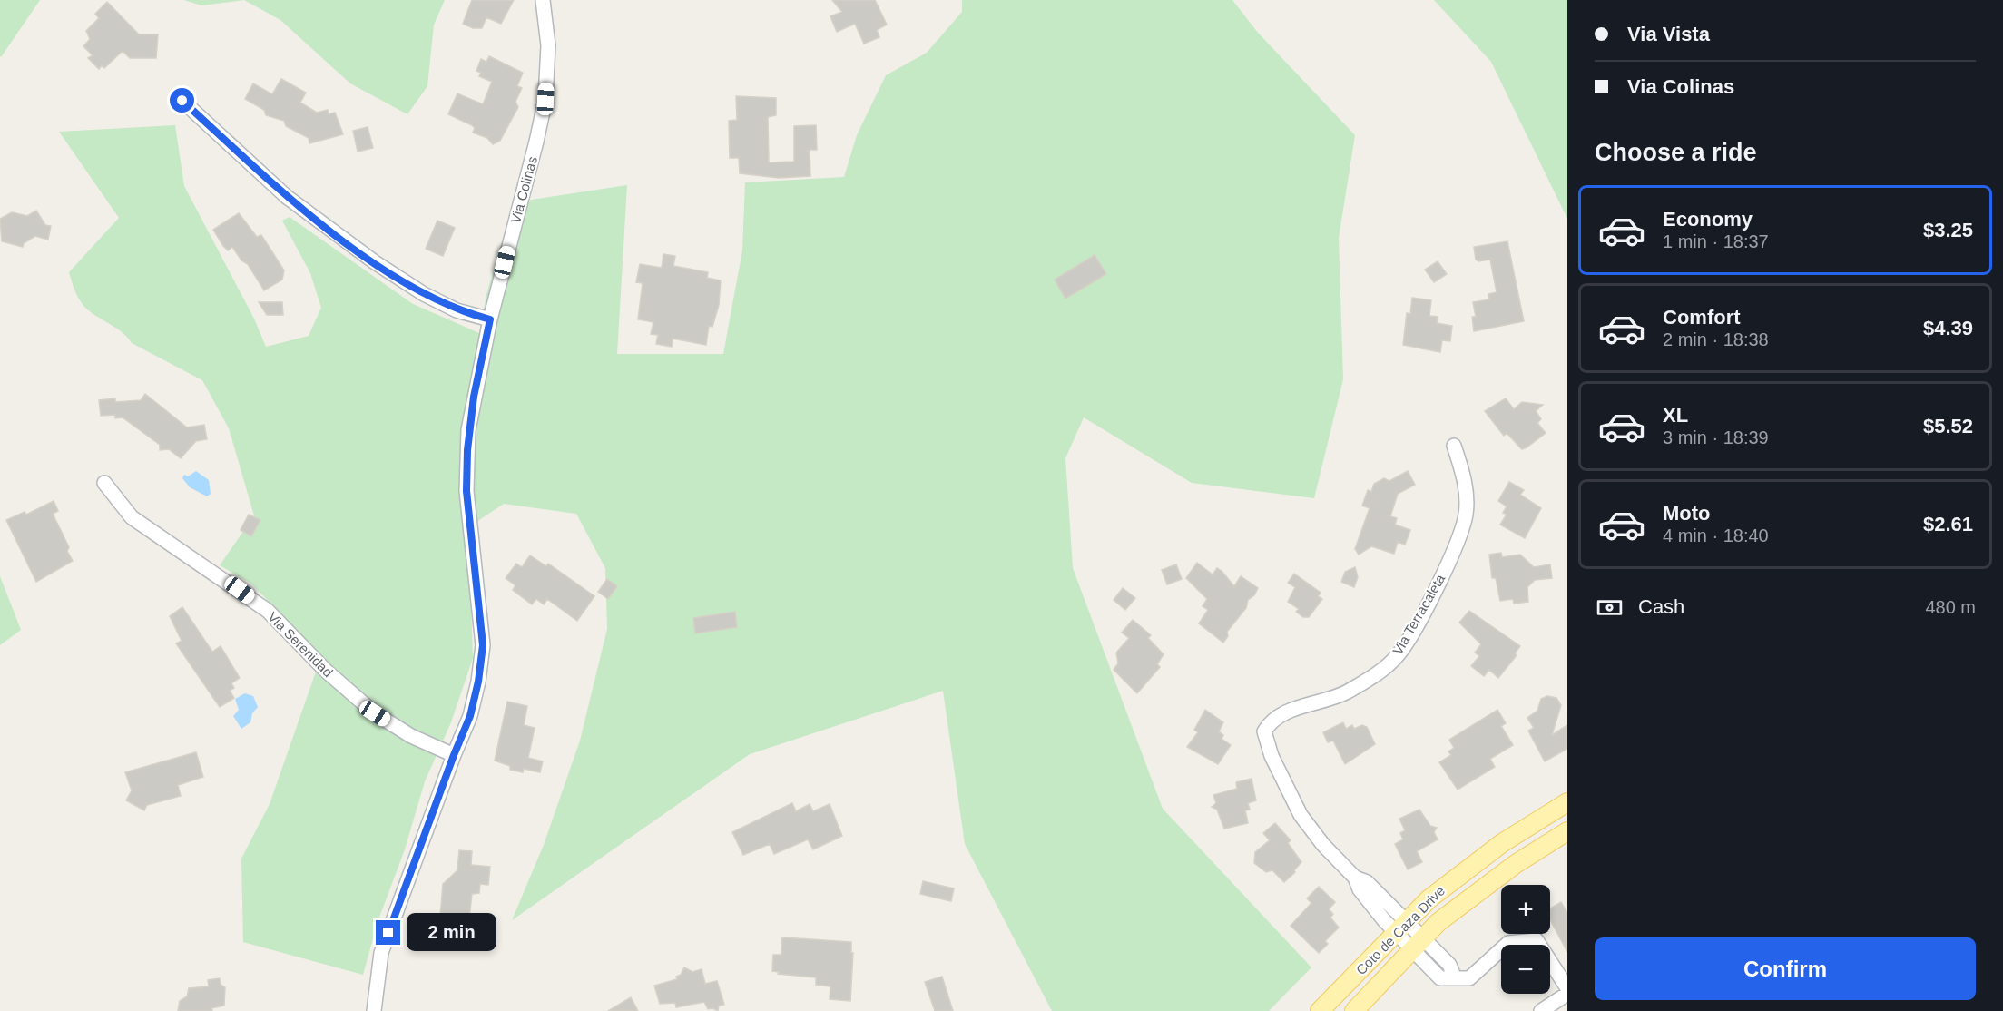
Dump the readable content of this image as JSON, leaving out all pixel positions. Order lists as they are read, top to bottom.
{
  "streets": {
    "main road": ["Coto de Caza Drive"],
    "street": ["Via Colinas", "Via Terracaleta", "Via Serenidad"]
  },
  "crossings": [
    ["Via Colinas", "Via Serenidad"],
    ["Via Terracaleta", "Coto de Caza Drive"]
  ],
  "page": {
    "banner": ["Via Vista", "Via Colinas"],
    "heading": "Choose a ride",
    "list": [
      {
        "name": "Economy",
        "note": "1 min · 18:37",
        "value": "$3.25"
      },
      {
        "name": "Comfort",
        "note": "2 min · 18:38",
        "value": "$4.39"
      },
      {
        "name": "XL",
        "note": "3 min · 18:39",
        "value": "$5.52"
      },
      {
        "name": "Moto",
        "note": "4 min · 18:40",
        "value": "$2.61"
      }
    ],
    "pay": ["Cash", "480 m"],
    "map_buttons": ["+", "−"],
    "bubble": "2 min",
    "buttons": "Confirm"
  }
}
